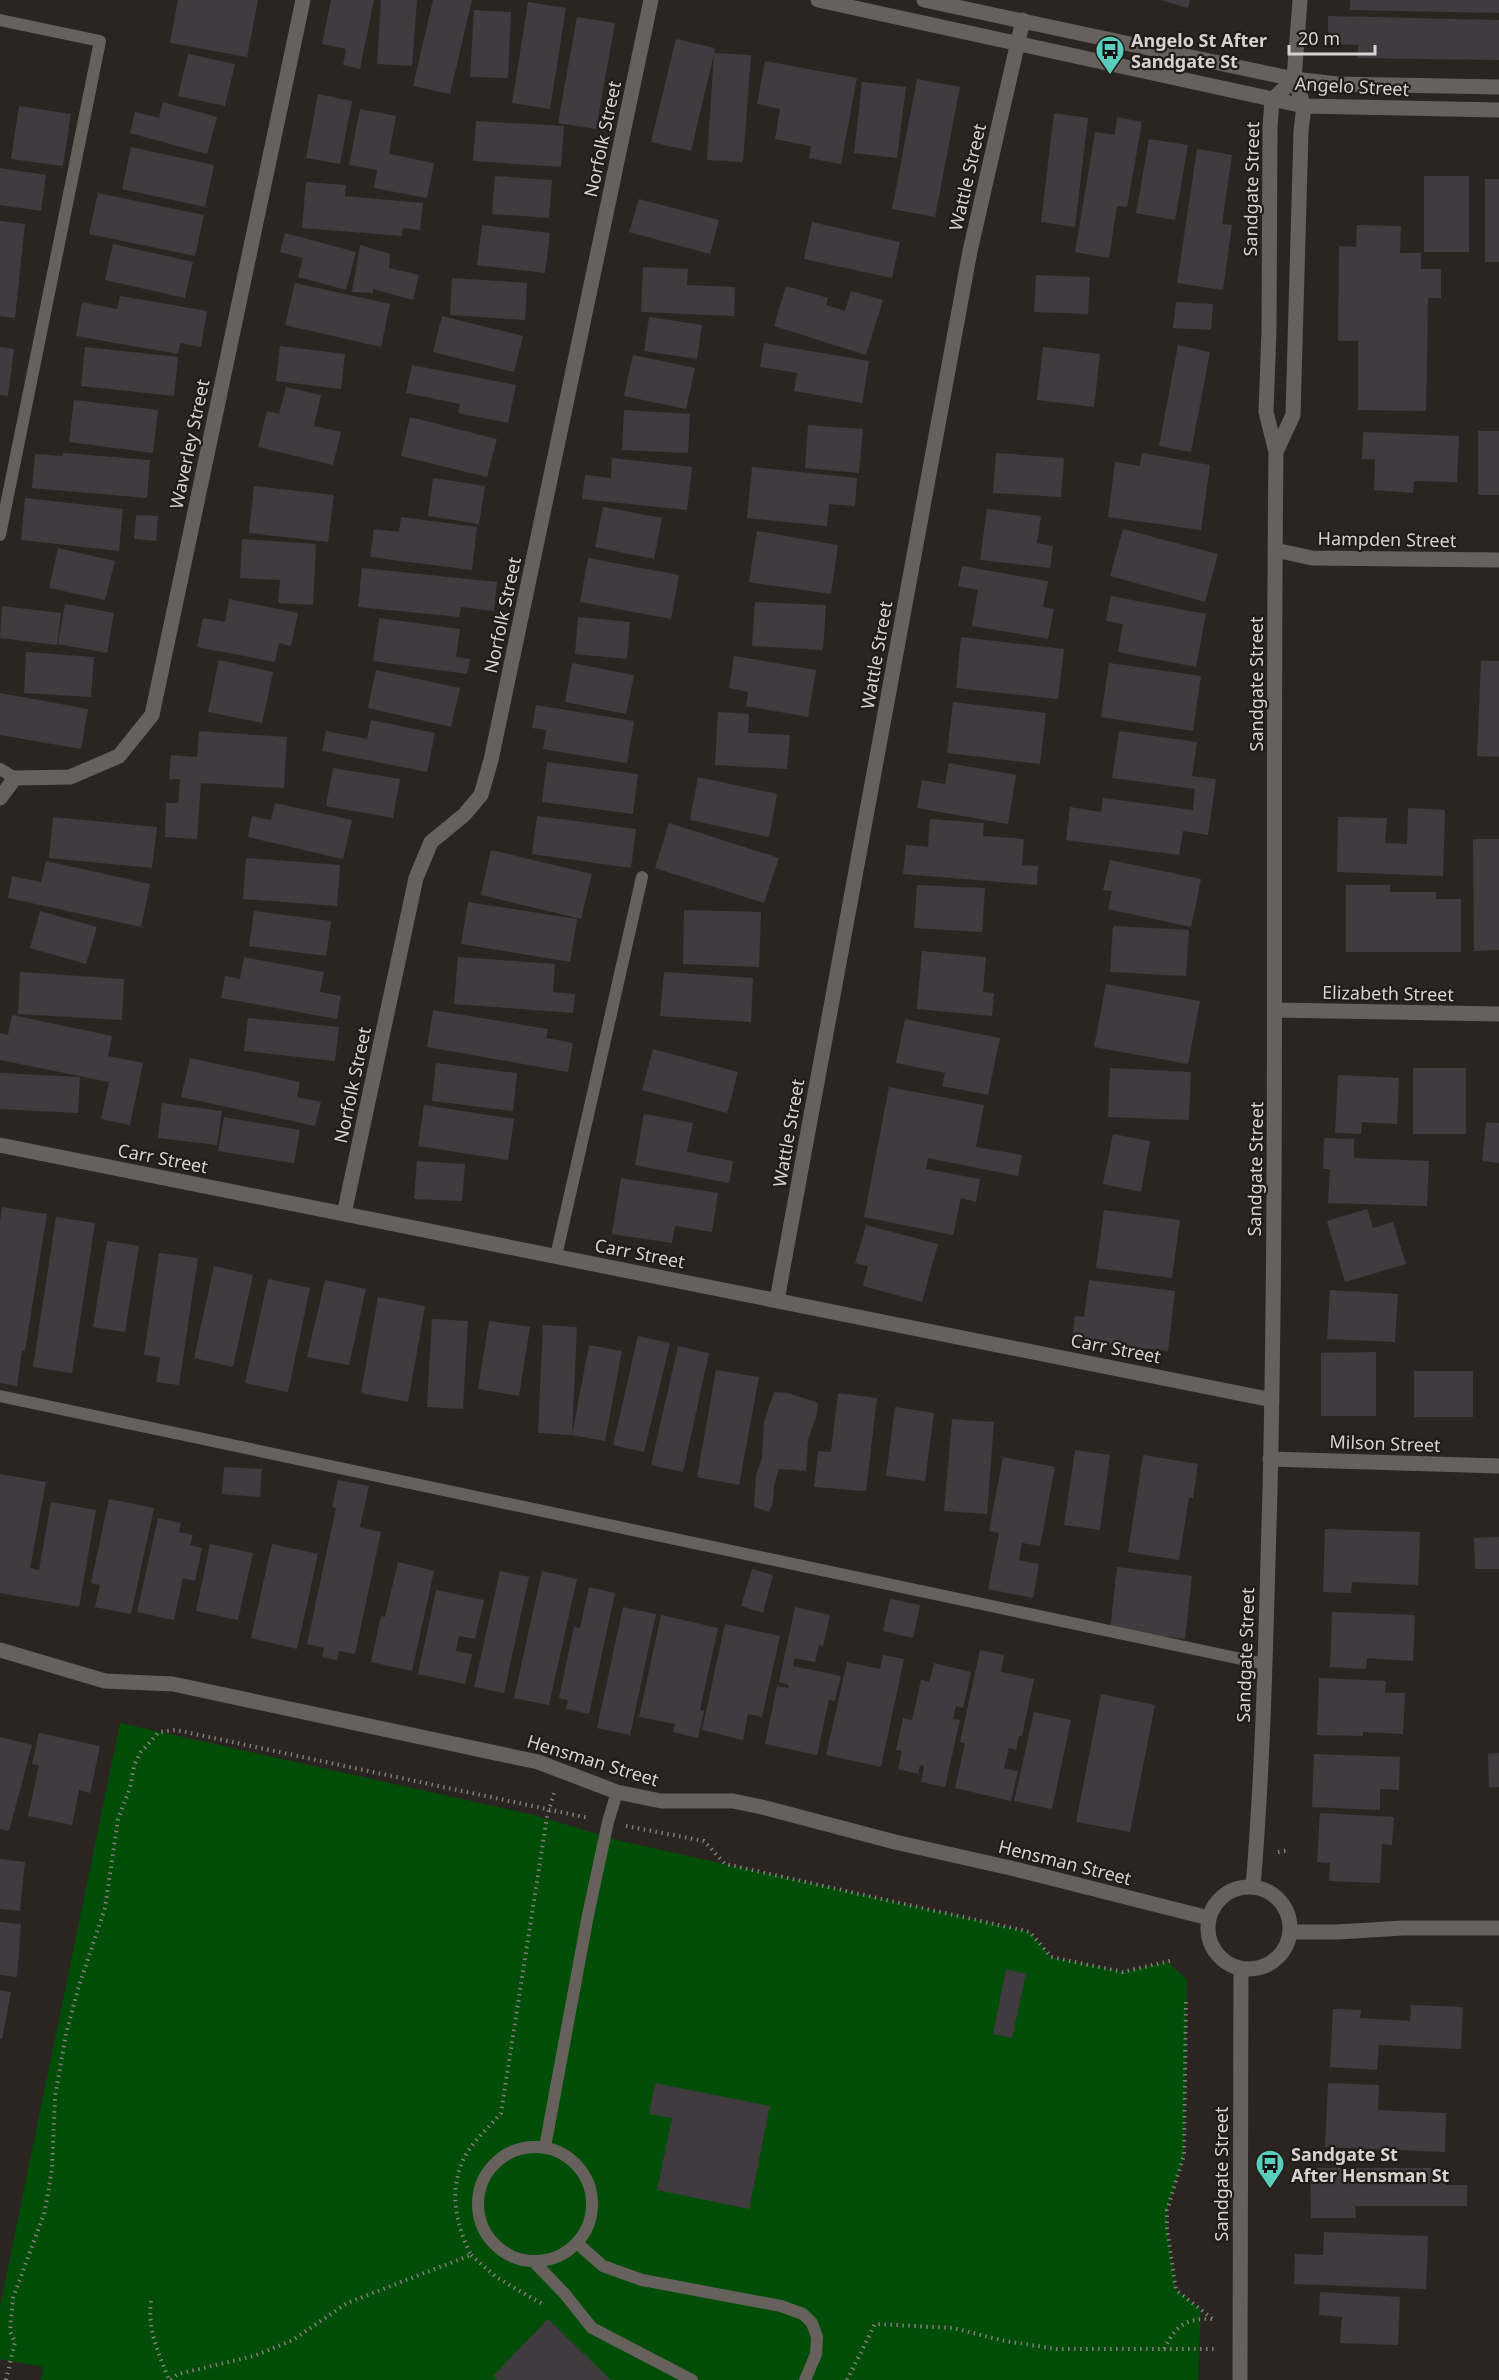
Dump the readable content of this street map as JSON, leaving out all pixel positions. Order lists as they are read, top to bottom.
{
  "streets": {
    "street": [
      "Angelo Street",
      "Norfolk Street",
      "Wattle Street",
      "Sandgate Street",
      "Waverley Street",
      "Hampden Street",
      "Elizabeth Street",
      "Carr Street",
      "Milson Street",
      "Hensman Street"
    ]
  },
  "crossings": [
    ["Angelo Street", "Wattle Street"],
    ["Angelo Street", "Sandgate Street"],
    ["Norfolk Street", "Carr Street"],
    ["Wattle Street", "Carr Street"],
    ["Sandgate Street", "Hampden Street"],
    ["Sandgate Street", "Elizabeth Street"],
    ["Sandgate Street", "Carr Street"],
    ["Sandgate Street", "Milson Street"],
    ["Sandgate Street", "Hensman Street"]
  ],
  "places": {
    "bus stop": ["Angelo St After Sandgate St", "Sandgate St After Hensman St"]
  },
  "scale_bar": "20 m"
}
